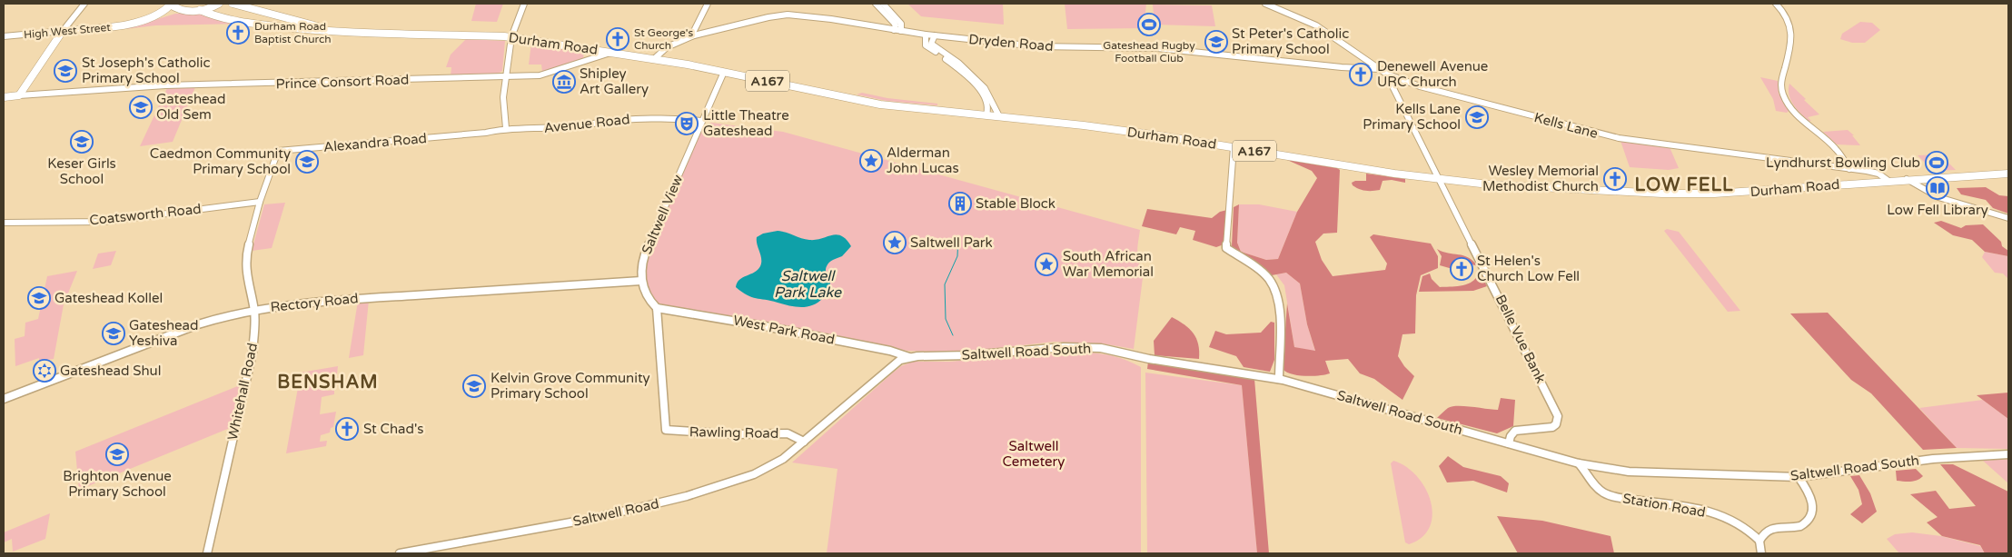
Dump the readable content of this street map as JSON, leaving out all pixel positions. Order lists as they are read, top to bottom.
{
  "streets": {
    "main road": [
      "High West Street",
      "Durham Road",
      "A167",
      "Prince Consort Road"
    ],
    "street": [
      "Dryden Road",
      "Avenue Road",
      "Kells Lane",
      "Alexandra Road",
      "Coatsworth Road",
      "Saltwell View",
      "Rectory Road",
      "West Park Road",
      "Belle Vue Bank",
      "Saltwell Road South",
      "Whitehall Road",
      "Rawling Road",
      "Station Road",
      "Saltwell Road"
    ]
  },
  "crossings": [
    ["High West Street", "A167"],
    ["Dryden Road", "Durham Road"],
    ["Dryden Road", "Kells Lane"],
    ["Durham Road", "A167"],
    ["Durham Road", "Prince Consort Road"],
    ["Durham Road", "Kells Lane"],
    ["Durham Road", "Saltwell View"],
    ["Durham Road", "Belle Vue Bank"],
    ["Avenue Road", "Alexandra Road"],
    ["Avenue Road", "Saltwell View"],
    ["Alexandra Road", "Whitehall Road"],
    ["Coatsworth Road", "Whitehall Road"],
    ["Saltwell View", "Rectory Road"],
    ["Saltwell View", "West Park Road"],
    ["Saltwell View", "Rawling Road"],
    ["Rectory Road", "Whitehall Road"],
    ["West Park Road", "Saltwell Road South"],
    ["West Park Road", "Rawling Road"],
    ["Belle Vue Bank", "Saltwell Road South"],
    ["Saltwell Road South", "Station Road"],
    ["Saltwell Road South", "Saltwell Road"],
    ["Rawling Road", "Saltwell Road"]
  ],
  "districts": ["LOW FELL", "BENSHAM"],
  "water": ["Saltwell Park Lake"],
  "parks": ["Saltwell Cemetery"],
  "places": {
    "sports": ["Gateshead Rugby Football Club", "Lyndhurst Bowling Club"],
    "church": [
      "Durham Road Baptist Church",
      "St George's Church",
      "Denewell Avenue URC Church",
      "Wesley Memorial Methodist Church",
      "St Helen's Church Low Fell",
      "St Chad's"
    ],
    "school or university": [
      "St Peter's Catholic Primary School",
      "St Joseph's Catholic Primary School",
      "Gateshead Old Sem",
      "Kells Lane Primary School",
      "Keser Girls School",
      "Caedmon Community Primary School",
      "Gateshead Kollel",
      "Gateshead Yeshiva",
      "Kelvin Grove Community Primary School",
      "Brighton Avenue Primary School"
    ],
    "museum": ["Shipley Art Gallery"],
    "theatre": ["Little Theatre Gateshead"],
    "place": ["Alderman John Lucas", "Saltwell Park", "South African War Memorial"],
    "library": ["Low Fell Library"],
    "building": ["Stable Block"],
    "synagogue": ["Gateshead Shul"]
  }
}
